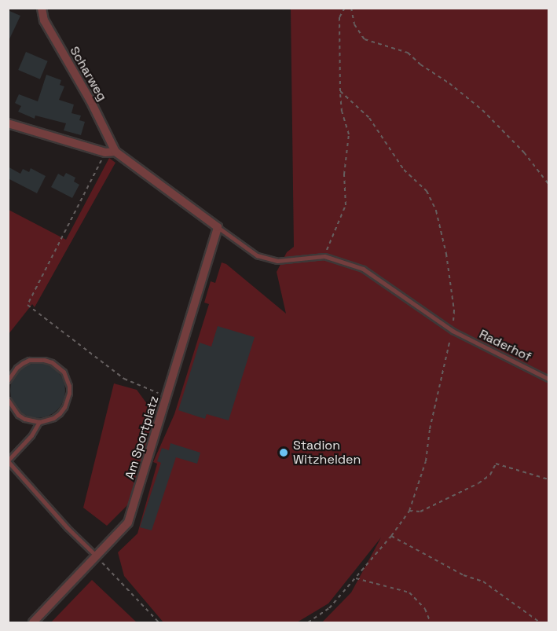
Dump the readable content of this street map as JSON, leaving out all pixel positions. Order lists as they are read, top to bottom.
{
  "streets": {
    "street": ["Scharweg", "Am Sportplatz"],
    "lane": ["Raderhof"]
  },
  "crossings": [
    ["Scharweg", "Am Sportplatz"]
  ],
  "places": ["Stadion Witzhelden"]
}
